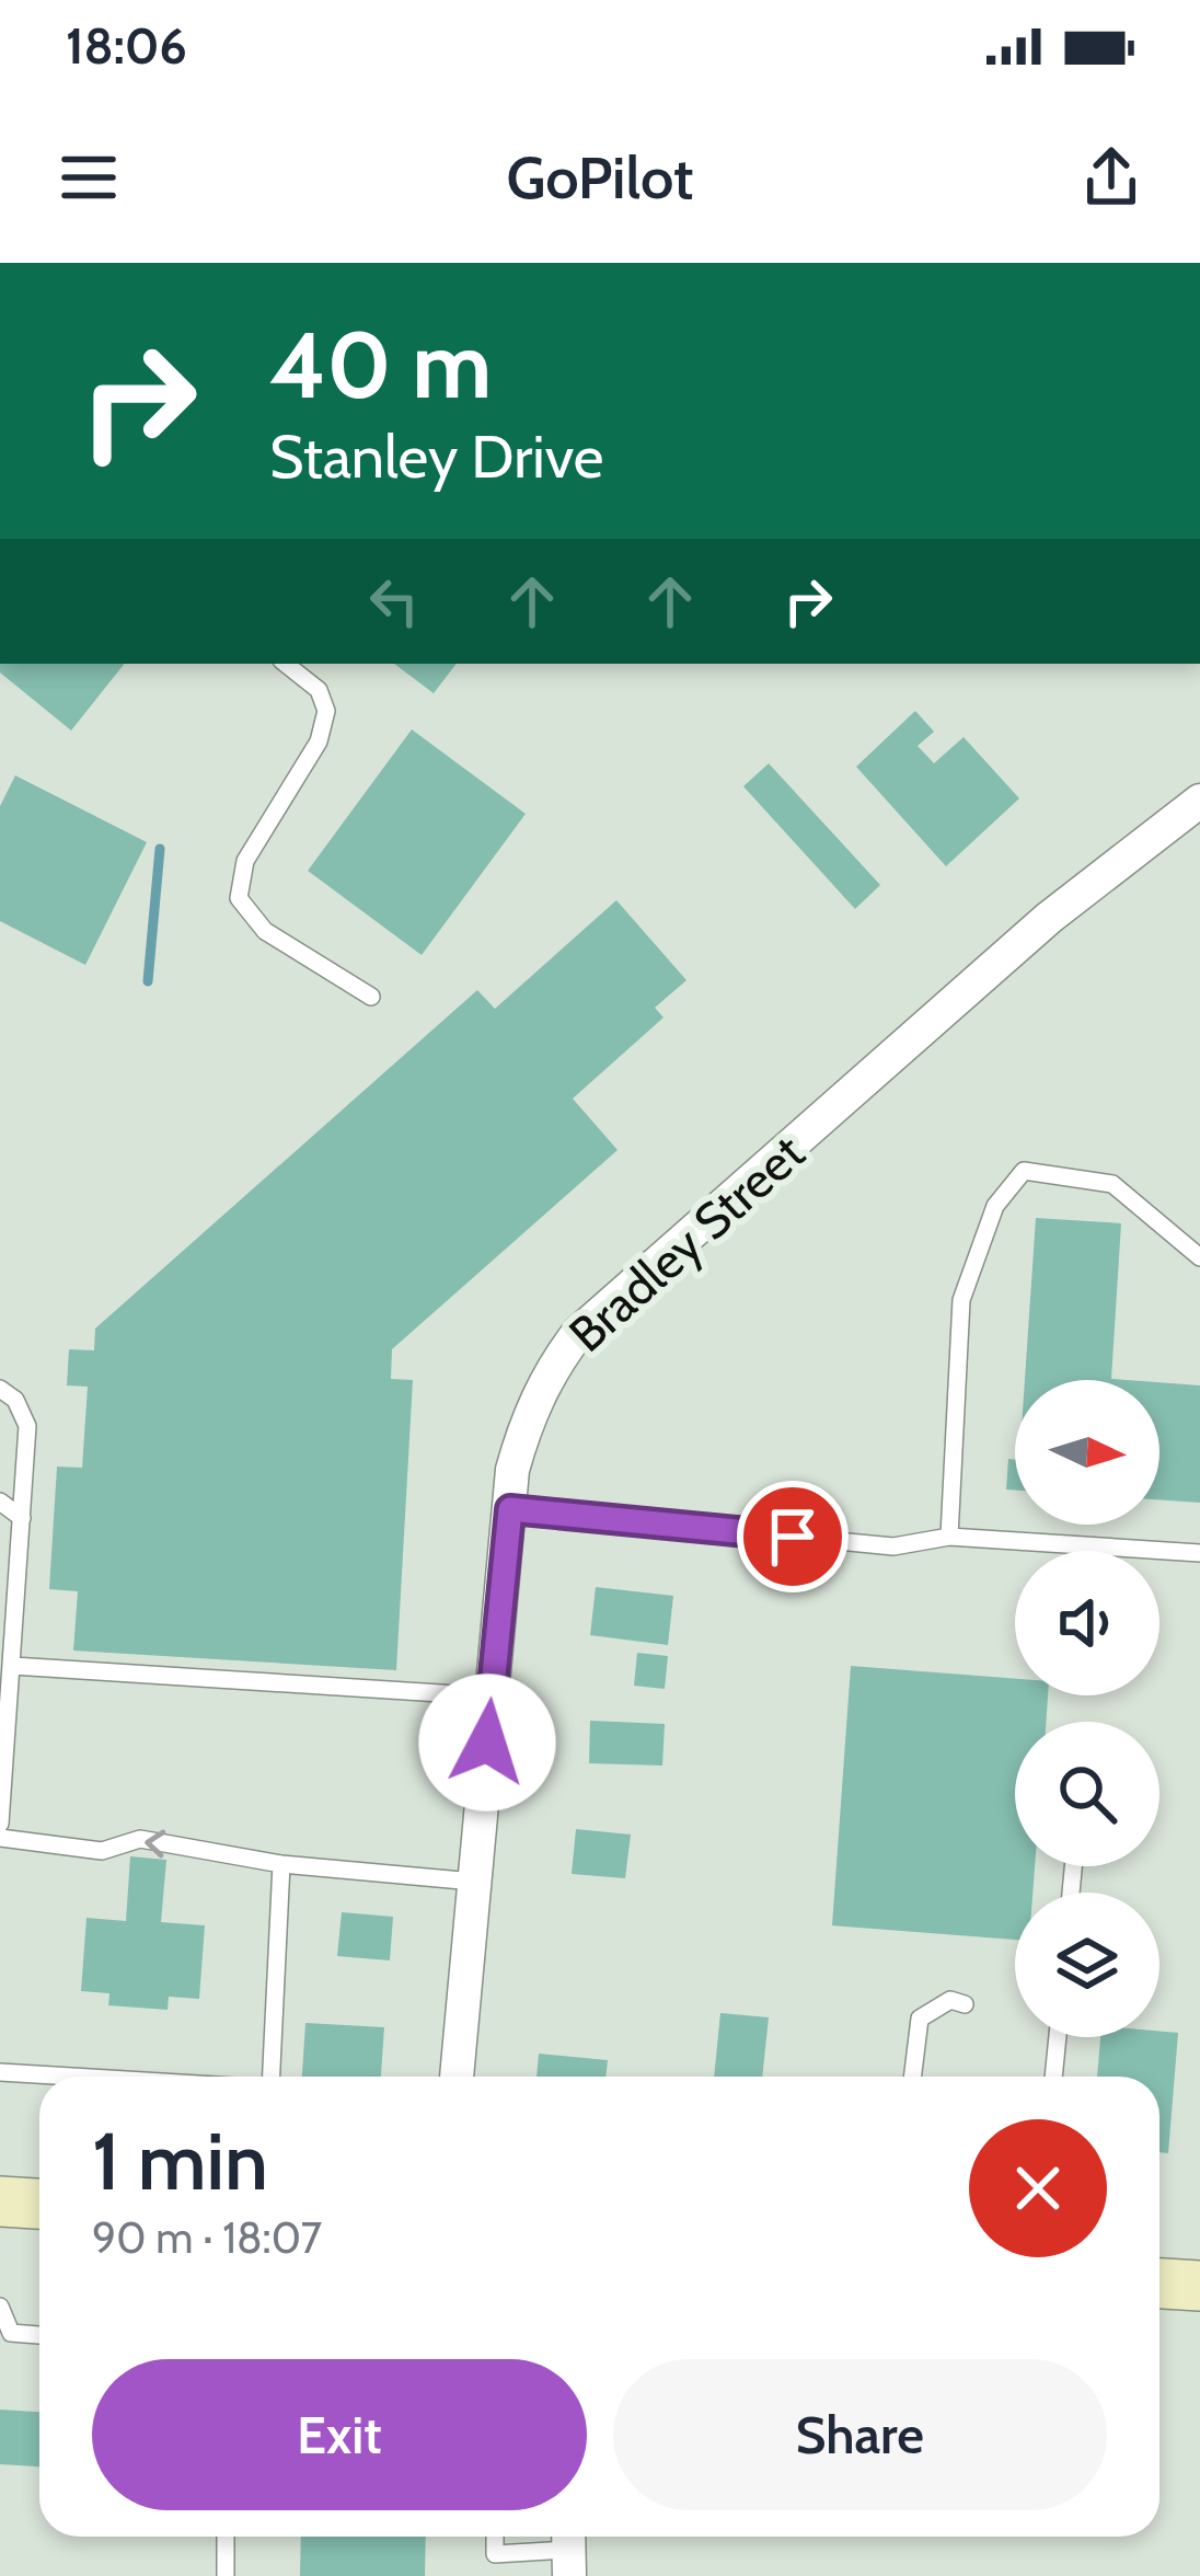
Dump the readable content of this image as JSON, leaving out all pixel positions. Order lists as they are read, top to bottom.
{
  "streets": {
    "street": ["Bradley Street"]
  },
  "north": "right",
  "page": {
    "status": "18:06",
    "header": "GoPilot",
    "turn": ["40 m", "Stanley Drive"],
    "heading": ["1 min", "90 m · 18:07"],
    "buttons": ["Exit", "Share"]
  }
}
